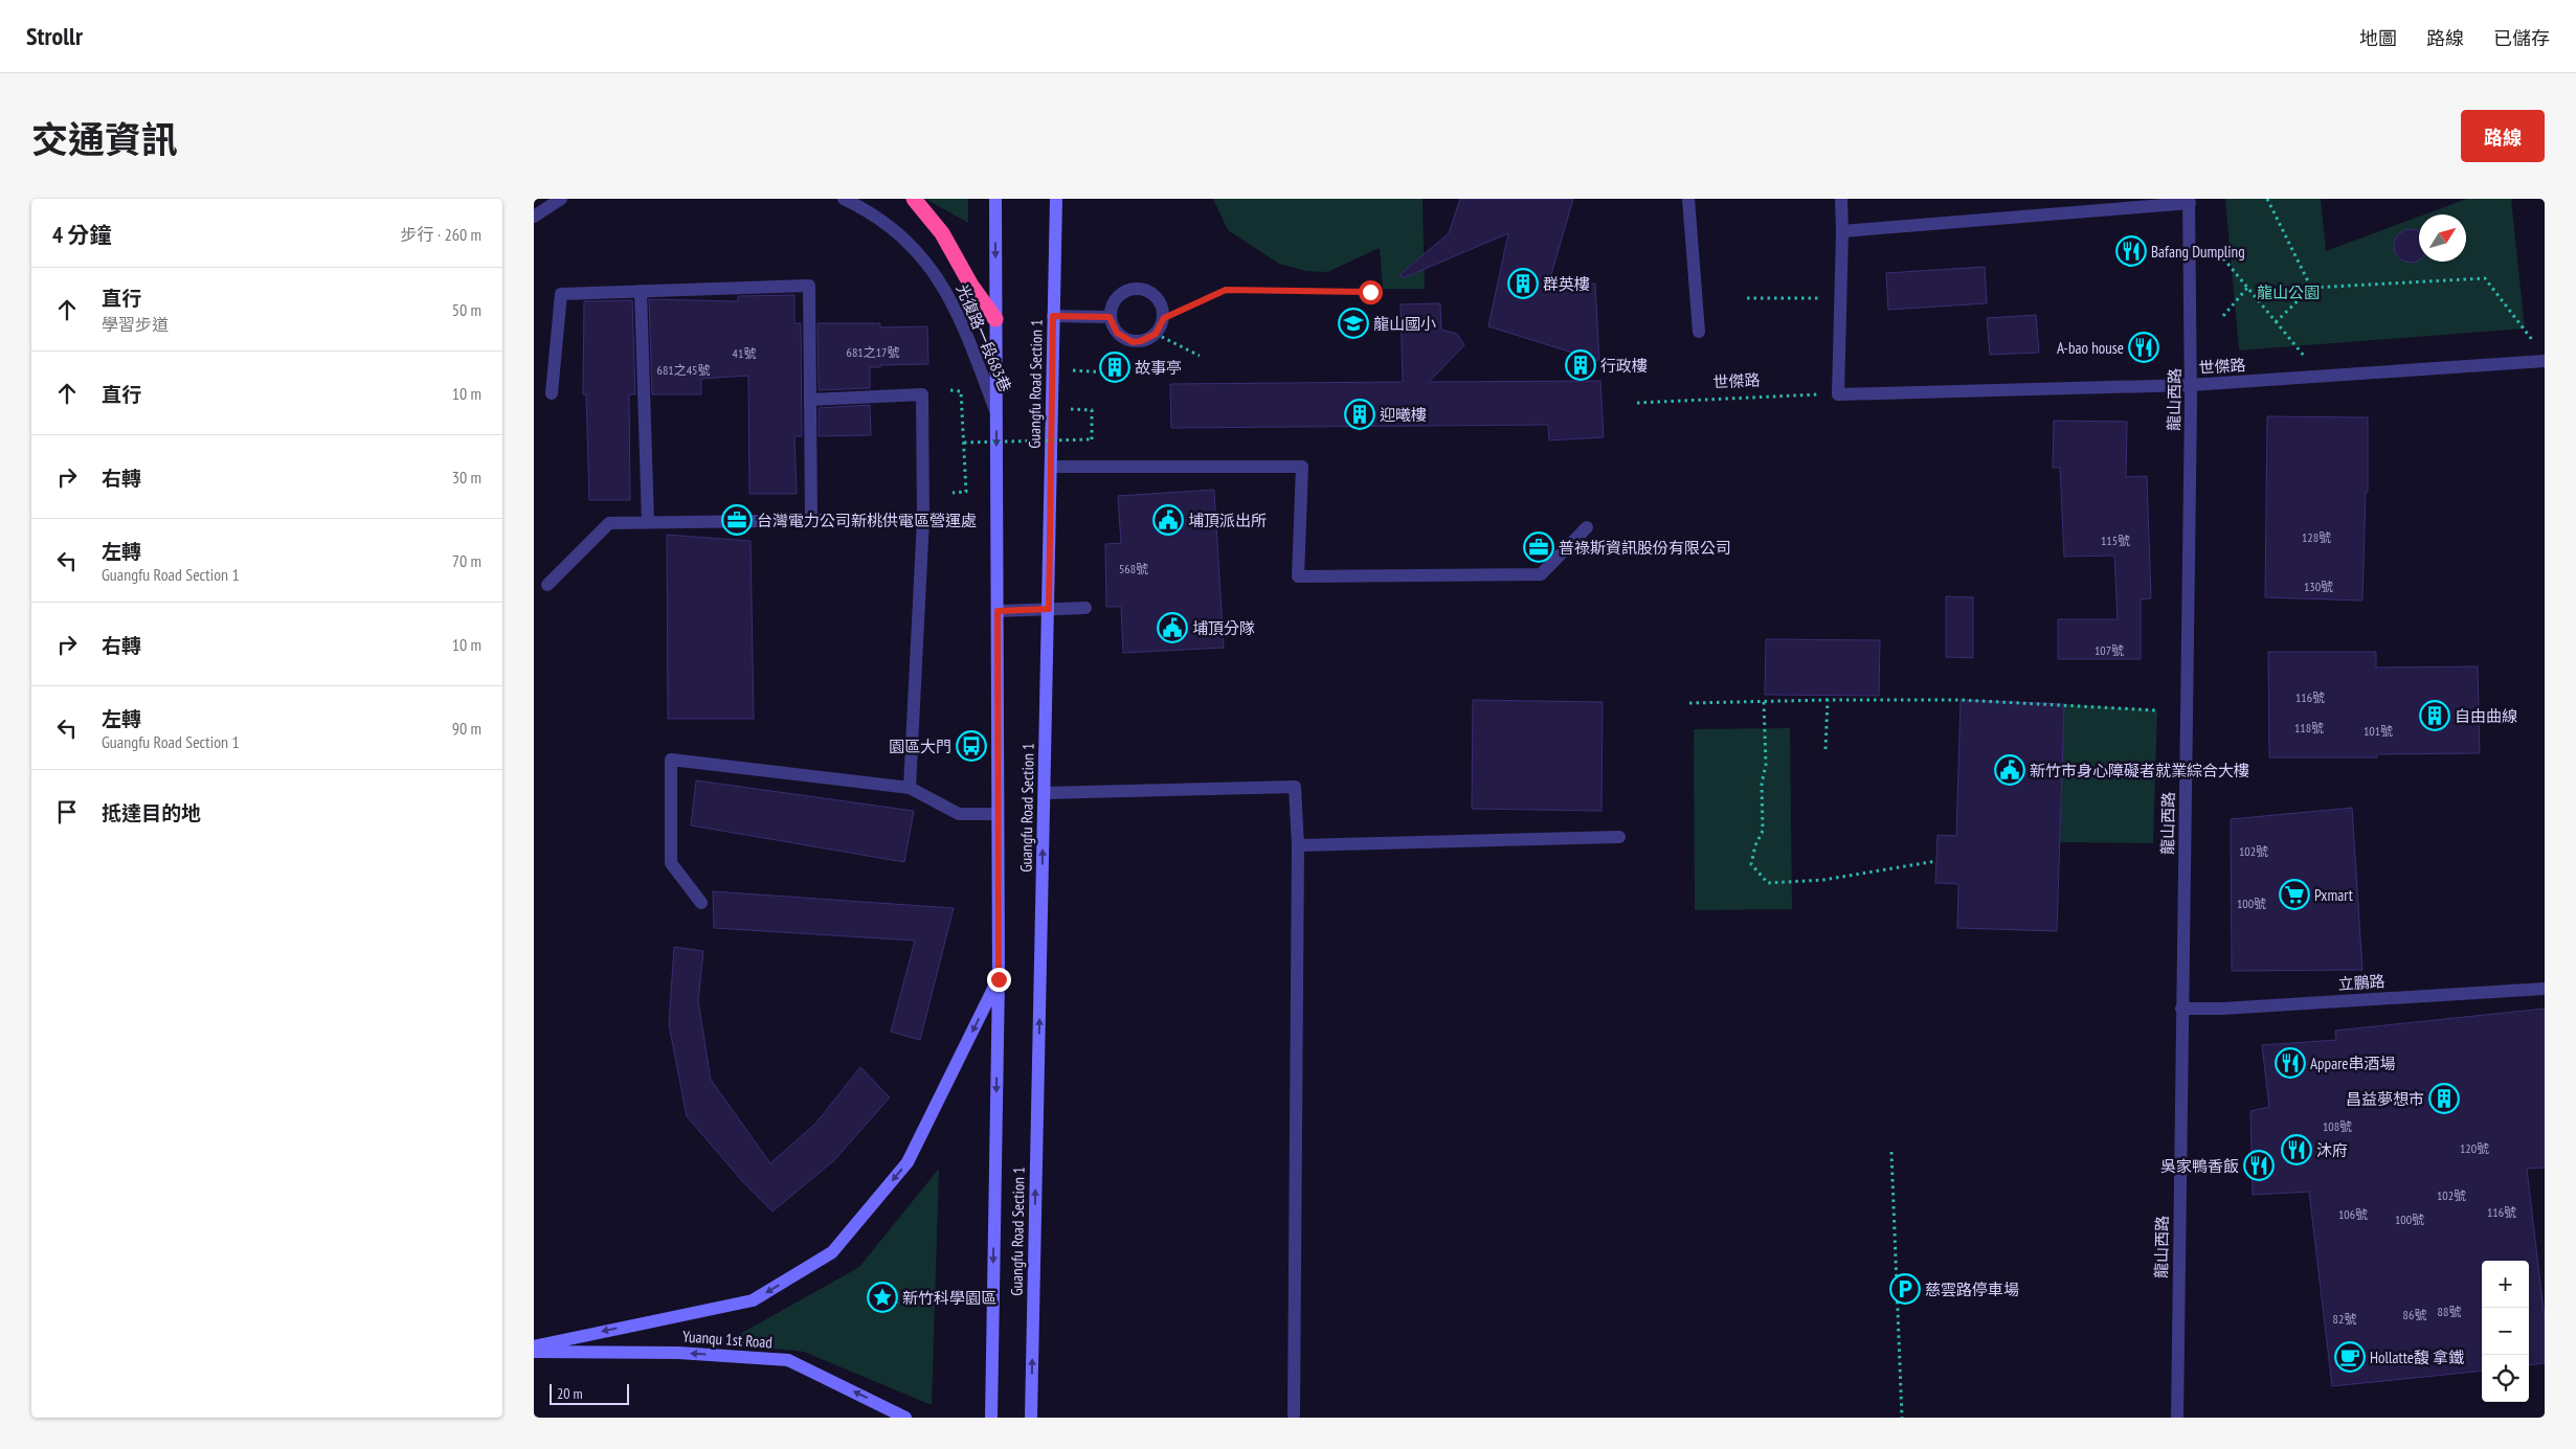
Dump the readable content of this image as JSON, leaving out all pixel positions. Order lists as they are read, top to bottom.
{
  "streets": {
    "main road": ["Guangfu Road Section 1", "Yuanqu 1st Road"],
    "street": [
      "光復路一段683巷",
      "世傑路",
      "龍山西路",
      "立鵬路"
    ]
  },
  "crossings": [
    ["光復路一段683巷", "Guangfu Road Section 1"],
    ["世傑路", "龍山西路"],
    ["龍山西路", "立鵬路"]
  ],
  "one_way": ["Yuanqu 1st Road"],
  "parks": ["龍山公園"],
  "places": {
    "restaurant": [
      "Bafang Dumpling",
      "A-bao house",
      "Appare串酒場",
      "沐府",
      "吳家鴨香飯"
    ],
    "building": [
      "群英樓",
      "行政樓",
      "故事亭",
      "迎曦樓",
      "自由曲線",
      "昌益夢想市"
    ],
    "school or university": ["龍山國小"],
    "office": ["台灣電力公司新桃供電區營運處", "普祿斯資訊股份有限公司"],
    "public building": ["埔頂派出所", "埔頂分隊", "新竹市身心障礙者就業綜合大樓"],
    "bus stop": ["園區大門"],
    "supermarket": ["Pxmart"],
    "parking": ["慈雲路停車場"],
    "place": ["新竹科學園區"],
    "cafe": ["Hollatte馥 拿鐵"]
  },
  "house_numbers": [
    "681之17號",
    "41號",
    "681之45號",
    "128號",
    "115號",
    "568號",
    "130號",
    "107號",
    "116號",
    "118號",
    "101號",
    "102號",
    "100號",
    "108號",
    "120號",
    "102號",
    "116號",
    "106號",
    "100號",
    "88號",
    "86號",
    "82號"
  ],
  "scale_bar": "20 m",
  "north": "top right",
  "page": {
    "header": "Strollr",
    "nav": ["地圖", "路線", "已儲存"],
    "title": "交通資訊",
    "buttons": "路線",
    "heading": ["4 分鐘", "步行 · 260 m"],
    "list": [
      ["直行", "學習步道", "50 m"],
      ["直行", "10 m"],
      ["右轉", "30 m"],
      ["左轉", "Guangfu Road Section 1", "70 m"],
      ["右轉", "10 m"],
      ["左轉", "Guangfu Road Section 1", "90 m"],
      "抵達目的地"
    ],
    "map_buttons": ["+", "−"],
    "scale": "20 m"
  }
}
